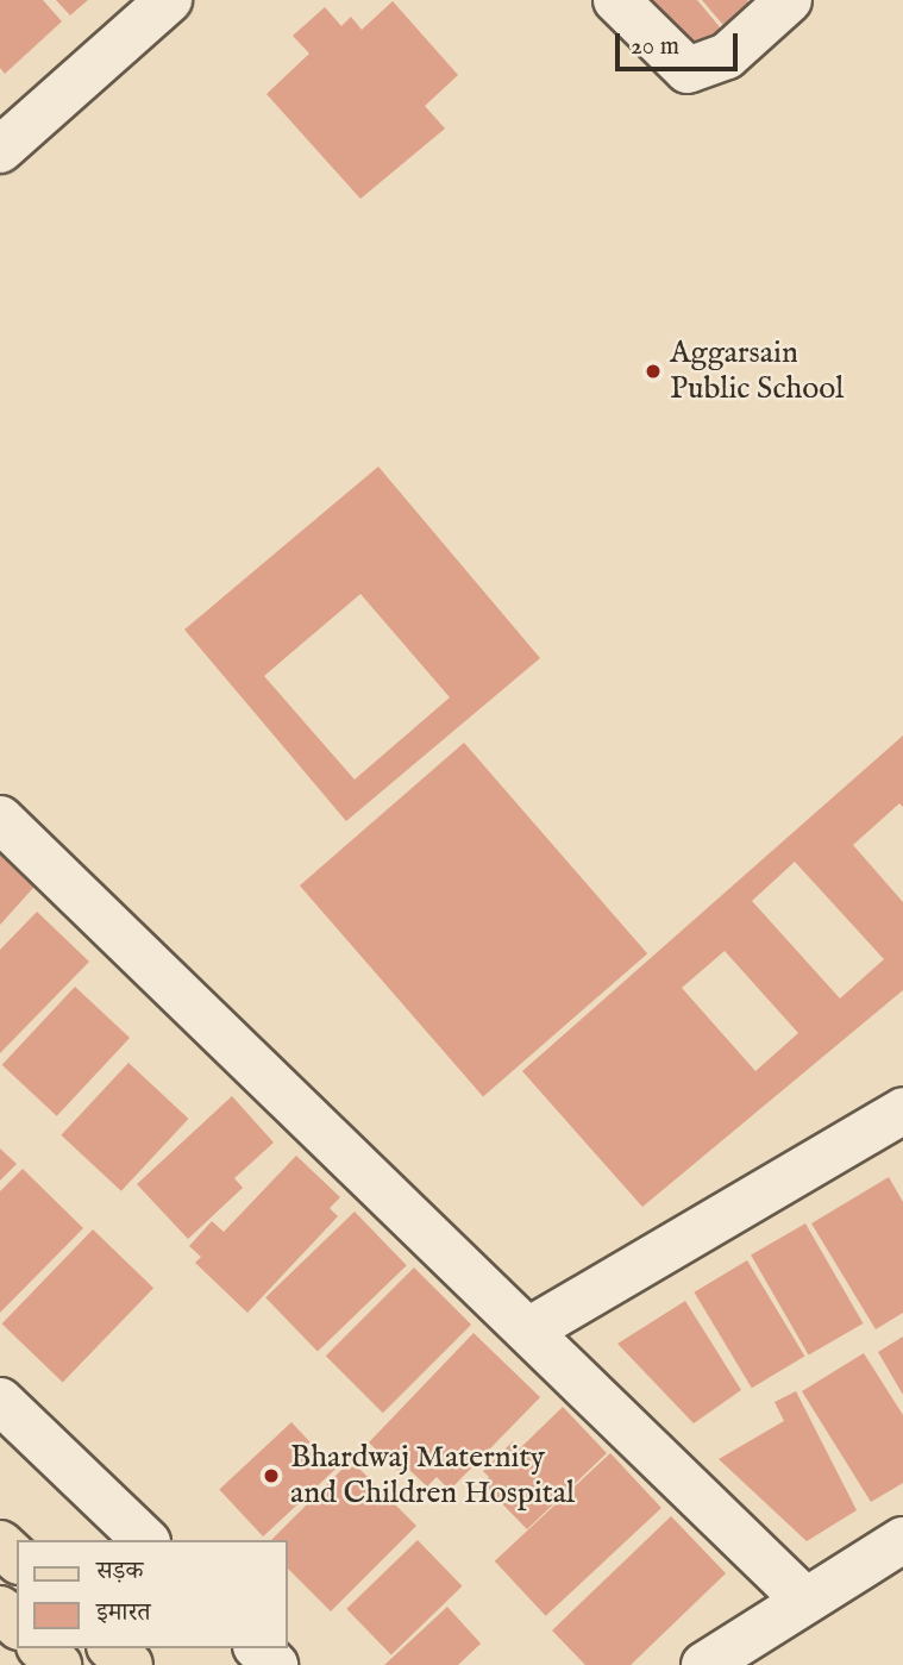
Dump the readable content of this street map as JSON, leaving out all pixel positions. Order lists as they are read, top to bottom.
{
  "places": ["Aggarsain Public School", "Bhardwaj Maternity and Children Hospital"],
  "legend": ["सड़क", "इमारत"],
  "scale_bar": "20 m"
}
